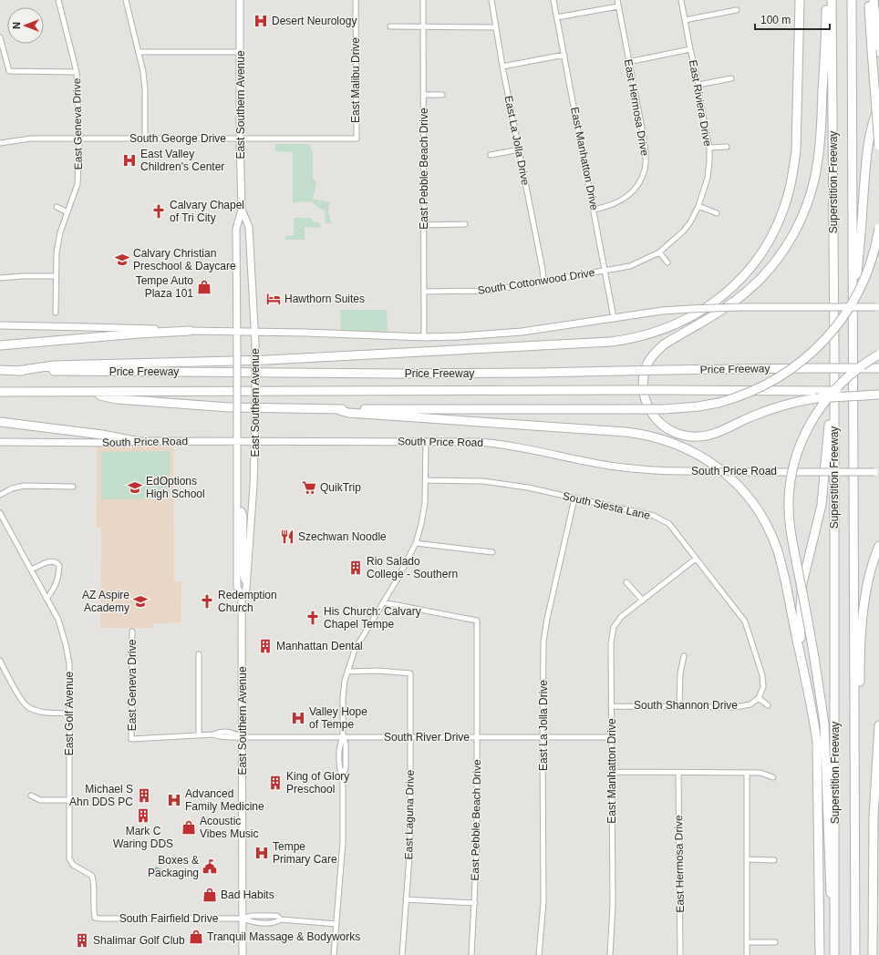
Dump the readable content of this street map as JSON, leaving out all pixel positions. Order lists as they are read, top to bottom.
{
  "streets": {
    "highway": ["Superstition Freeway", "Price Freeway"],
    "main road": ["East Southern Avenue", "South Price Road"],
    "street": [
      "East Malibu Drive",
      "East Riviera Drive",
      "East Hermosa Drive",
      "East Geneva Drive",
      "South George Drive",
      "East La Jolla Drive",
      "East Manhatton Drive",
      "East Pebble Beach Drive",
      "South Cottonwood Drive",
      "South Siesta Lane",
      "South Shannon Drive",
      "East Golf Avenue",
      "South River Drive",
      "East Laguna Drive",
      "South Fairfield Drive"
    ]
  },
  "crossings": [
    ["East Malibu Drive", "South George Drive"],
    ["East Riviera Drive", "East Manhatton Drive"],
    ["East Riviera Drive", "South Cottonwood Drive"],
    ["East Southern Avenue", "South George Drive"],
    ["East Southern Avenue", "South Price Road"],
    ["East Southern Avenue", "South River Drive"],
    ["East Southern Avenue", "South Fairfield Drive"],
    ["East Hermosa Drive", "East Manhatton Drive"],
    ["East Geneva Drive", "South George Drive"],
    ["East Geneva Drive", "South River Drive"],
    ["East La Jolla Drive", "South Cottonwood Drive"],
    ["East La Jolla Drive", "South Siesta Lane"],
    ["East La Jolla Drive", "South River Drive"],
    ["East Manhatton Drive", "South Cottonwood Drive"],
    ["East Manhatton Drive", "South Siesta Lane"],
    ["East Manhatton Drive", "South Shannon Drive"],
    ["East Manhatton Drive", "South River Drive"],
    ["East Pebble Beach Drive", "South Cottonwood Drive"],
    ["East Pebble Beach Drive", "South River Drive"],
    ["South Siesta Lane", "South Shannon Drive"],
    ["East Golf Avenue", "South Fairfield Drive"],
    ["South River Drive", "East Laguna Drive"]
  ],
  "places": {
    "hospital": [
      "Desert Neurology",
      "East Valley Children's Center",
      "Valley Hope of Tempe",
      "Advanced Family Medicine",
      "Tempe Primary Care"
    ],
    "church": ["Calvary Chapel of Tri City", "Redemption Church", "His Church: Calvary Chapel Tempe"],
    "school or university": ["Calvary Christian Preschool & Daycare", "EdOptions High School", "AZ Aspire Academy"],
    "shop": [
      "Tempe Auto Plaza 101",
      "Acoustic Vibes Music",
      "Bad Habits",
      "Tranquil Massage & Bodyworks"
    ],
    "hotel": ["Hawthorn Suites"],
    "supermarket": ["QuikTrip"],
    "restaurant": ["Szechwan Noodle"],
    "building": [
      "Rio Salado College - Southern",
      "Manhattan Dental",
      "King of Glory Preschool",
      "Michael S Ahn DDS PC",
      "Mark C Waring DDS",
      "Shalimar Golf Club"
    ],
    "public building": ["Boxes & Packaging"]
  },
  "scale_bar": "100 m",
  "north": "left"
}
